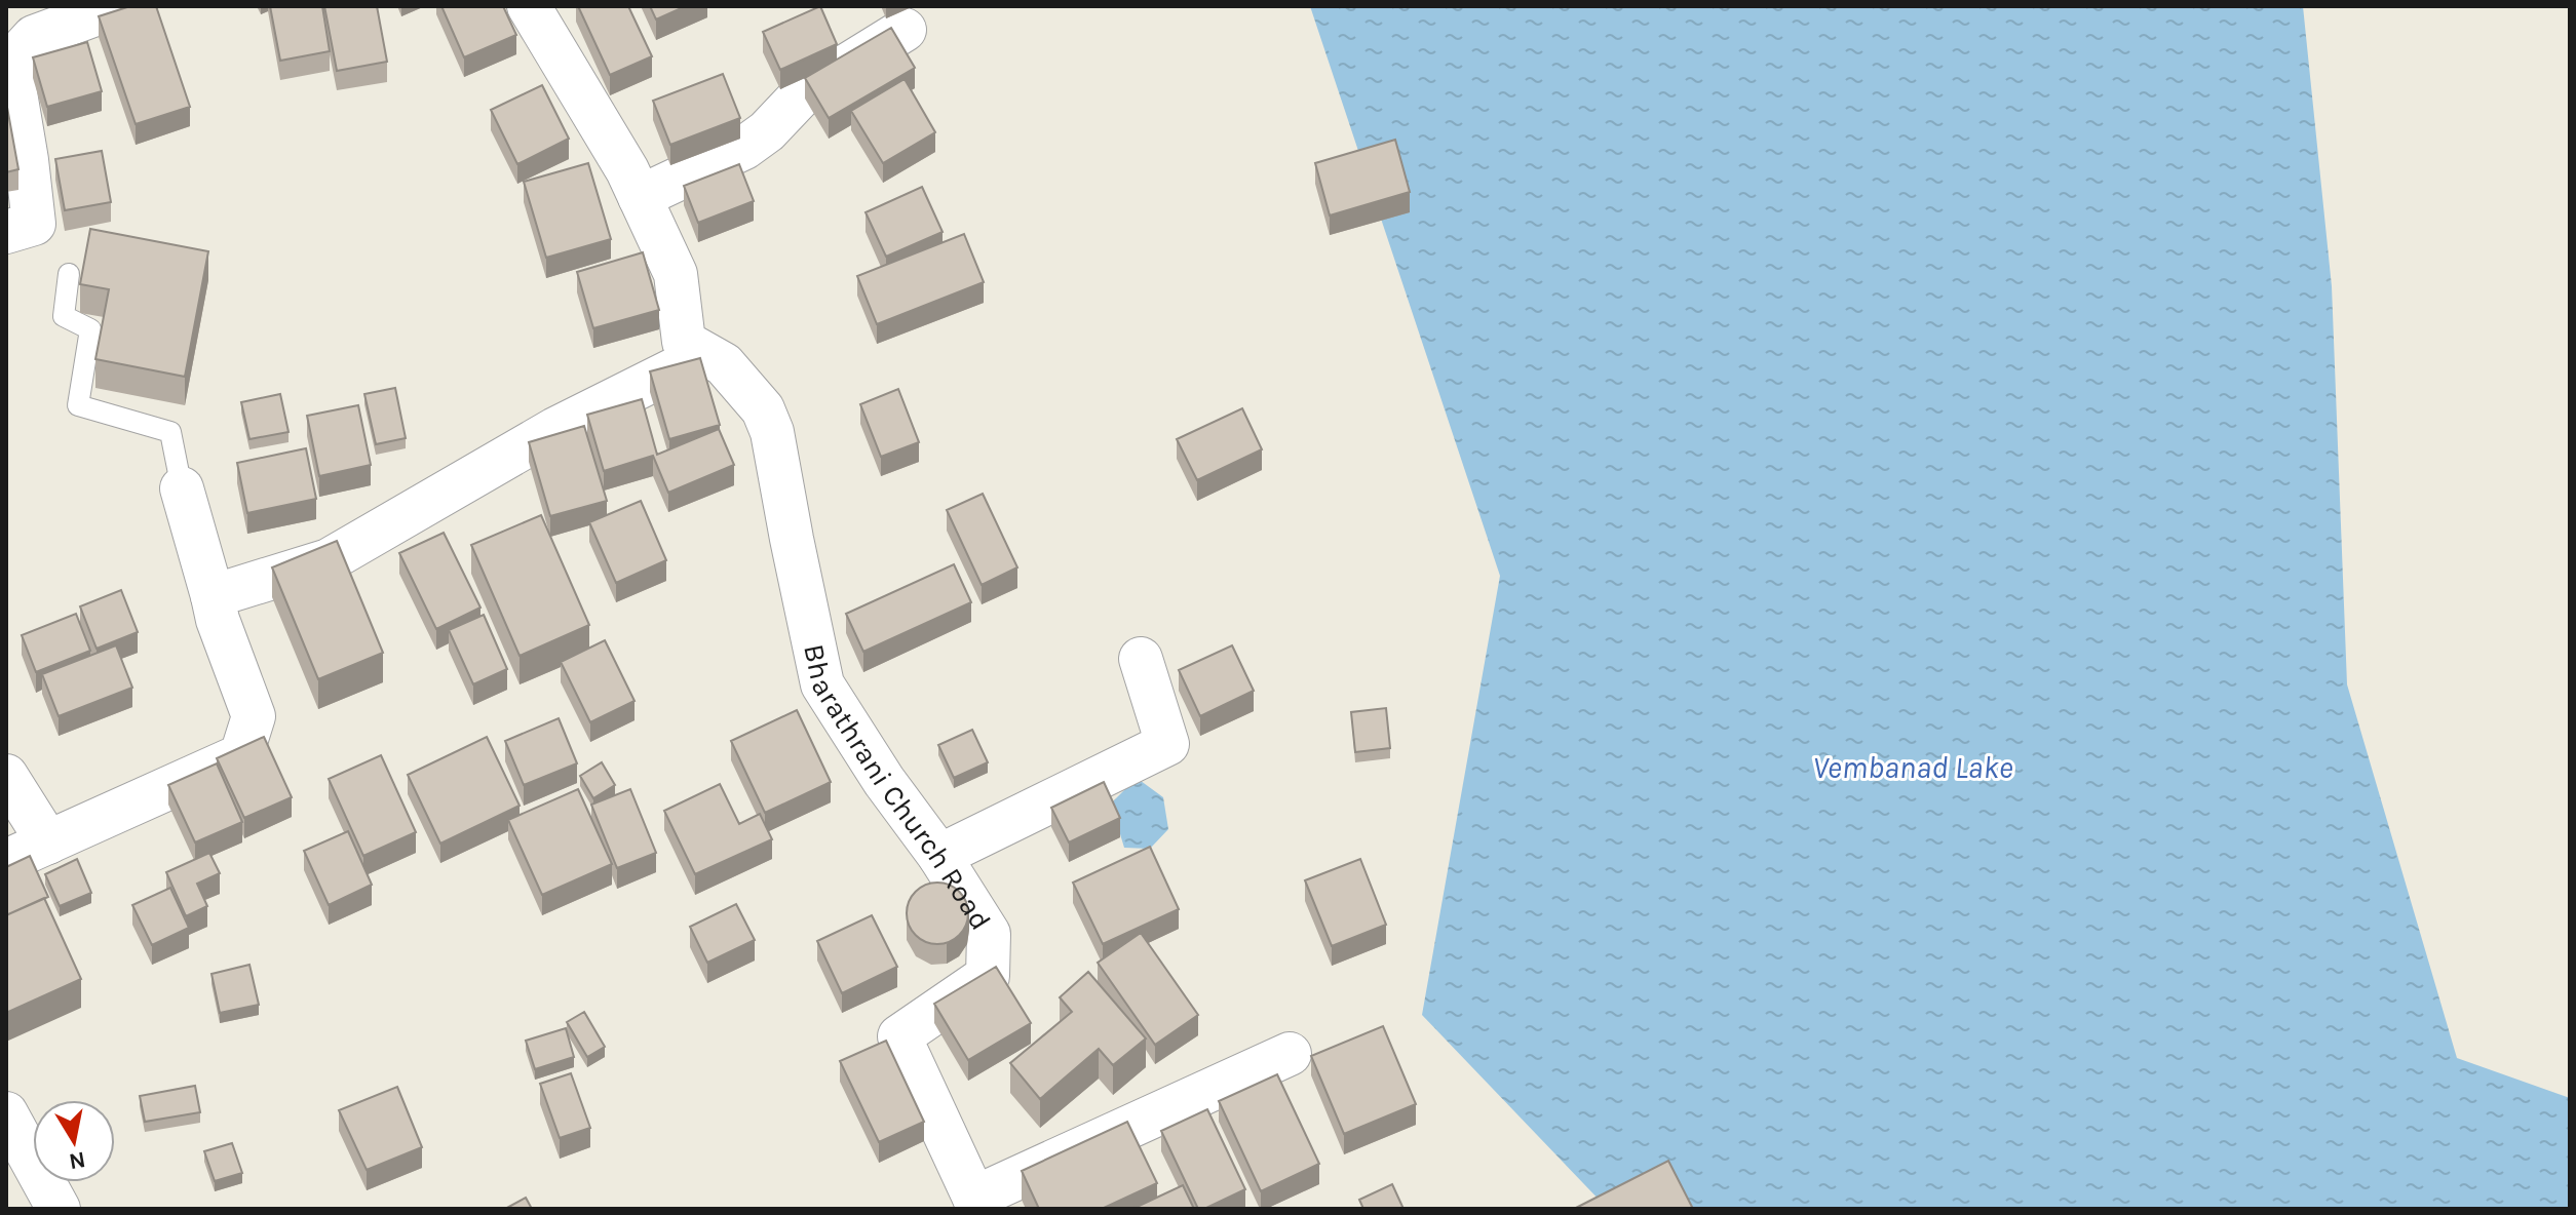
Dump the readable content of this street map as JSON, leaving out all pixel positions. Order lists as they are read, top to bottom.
{
  "streets": {
    "street": ["Bharathrani Church Road"]
  },
  "water": ["Vembanad Lake"],
  "north": "bottom"
}
